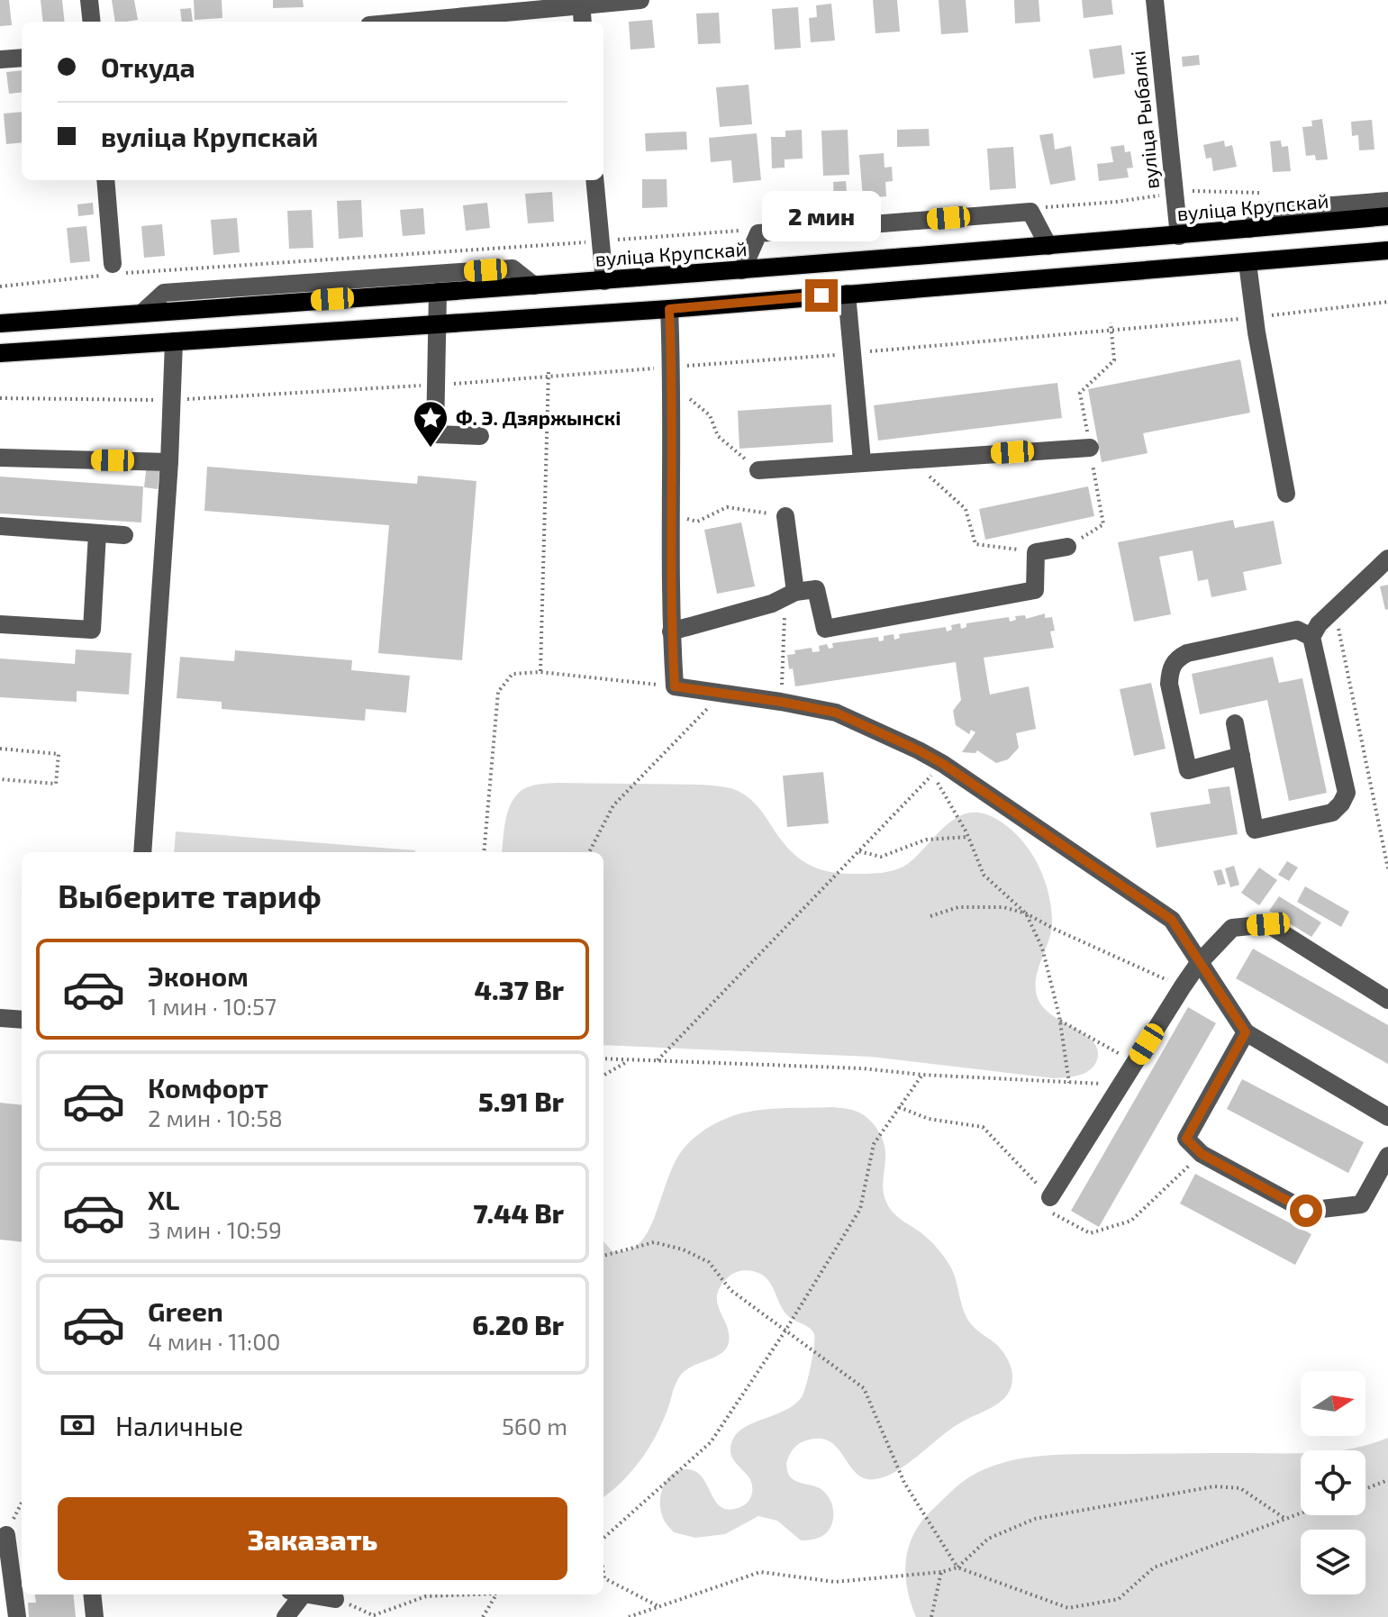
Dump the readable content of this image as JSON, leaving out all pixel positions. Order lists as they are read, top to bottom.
{
  "streets": {
    "main road": ["вуліца Крупскай"],
    "street": ["вуліца Рыбалкі"]
  },
  "crossings": [
    ["вуліца Рыбалкі", "вуліца Крупскай"]
  ],
  "places": {
    "place": ["Ф. Э. Дзяржынскі"]
  },
  "north": "right",
  "page": {
    "banner": ["Откуда", "вуліца Крупскай"],
    "bubble": "2 мин",
    "heading": "Выберите тариф",
    "list": [
      {
        "name": "Эконом",
        "note": "1 мин · 10:57",
        "value": "4.37 Br"
      },
      {
        "name": "Комфорт",
        "note": "2 мин · 10:58",
        "value": "5.91 Br"
      },
      {
        "name": "XL",
        "note": "3 мин · 10:59",
        "value": "7.44 Br"
      },
      {
        "name": "Green",
        "note": "4 мин · 11:00",
        "value": "6.20 Br"
      }
    ],
    "pay": ["Наличные", "560 m"],
    "buttons": "Заказать"
  }
}
